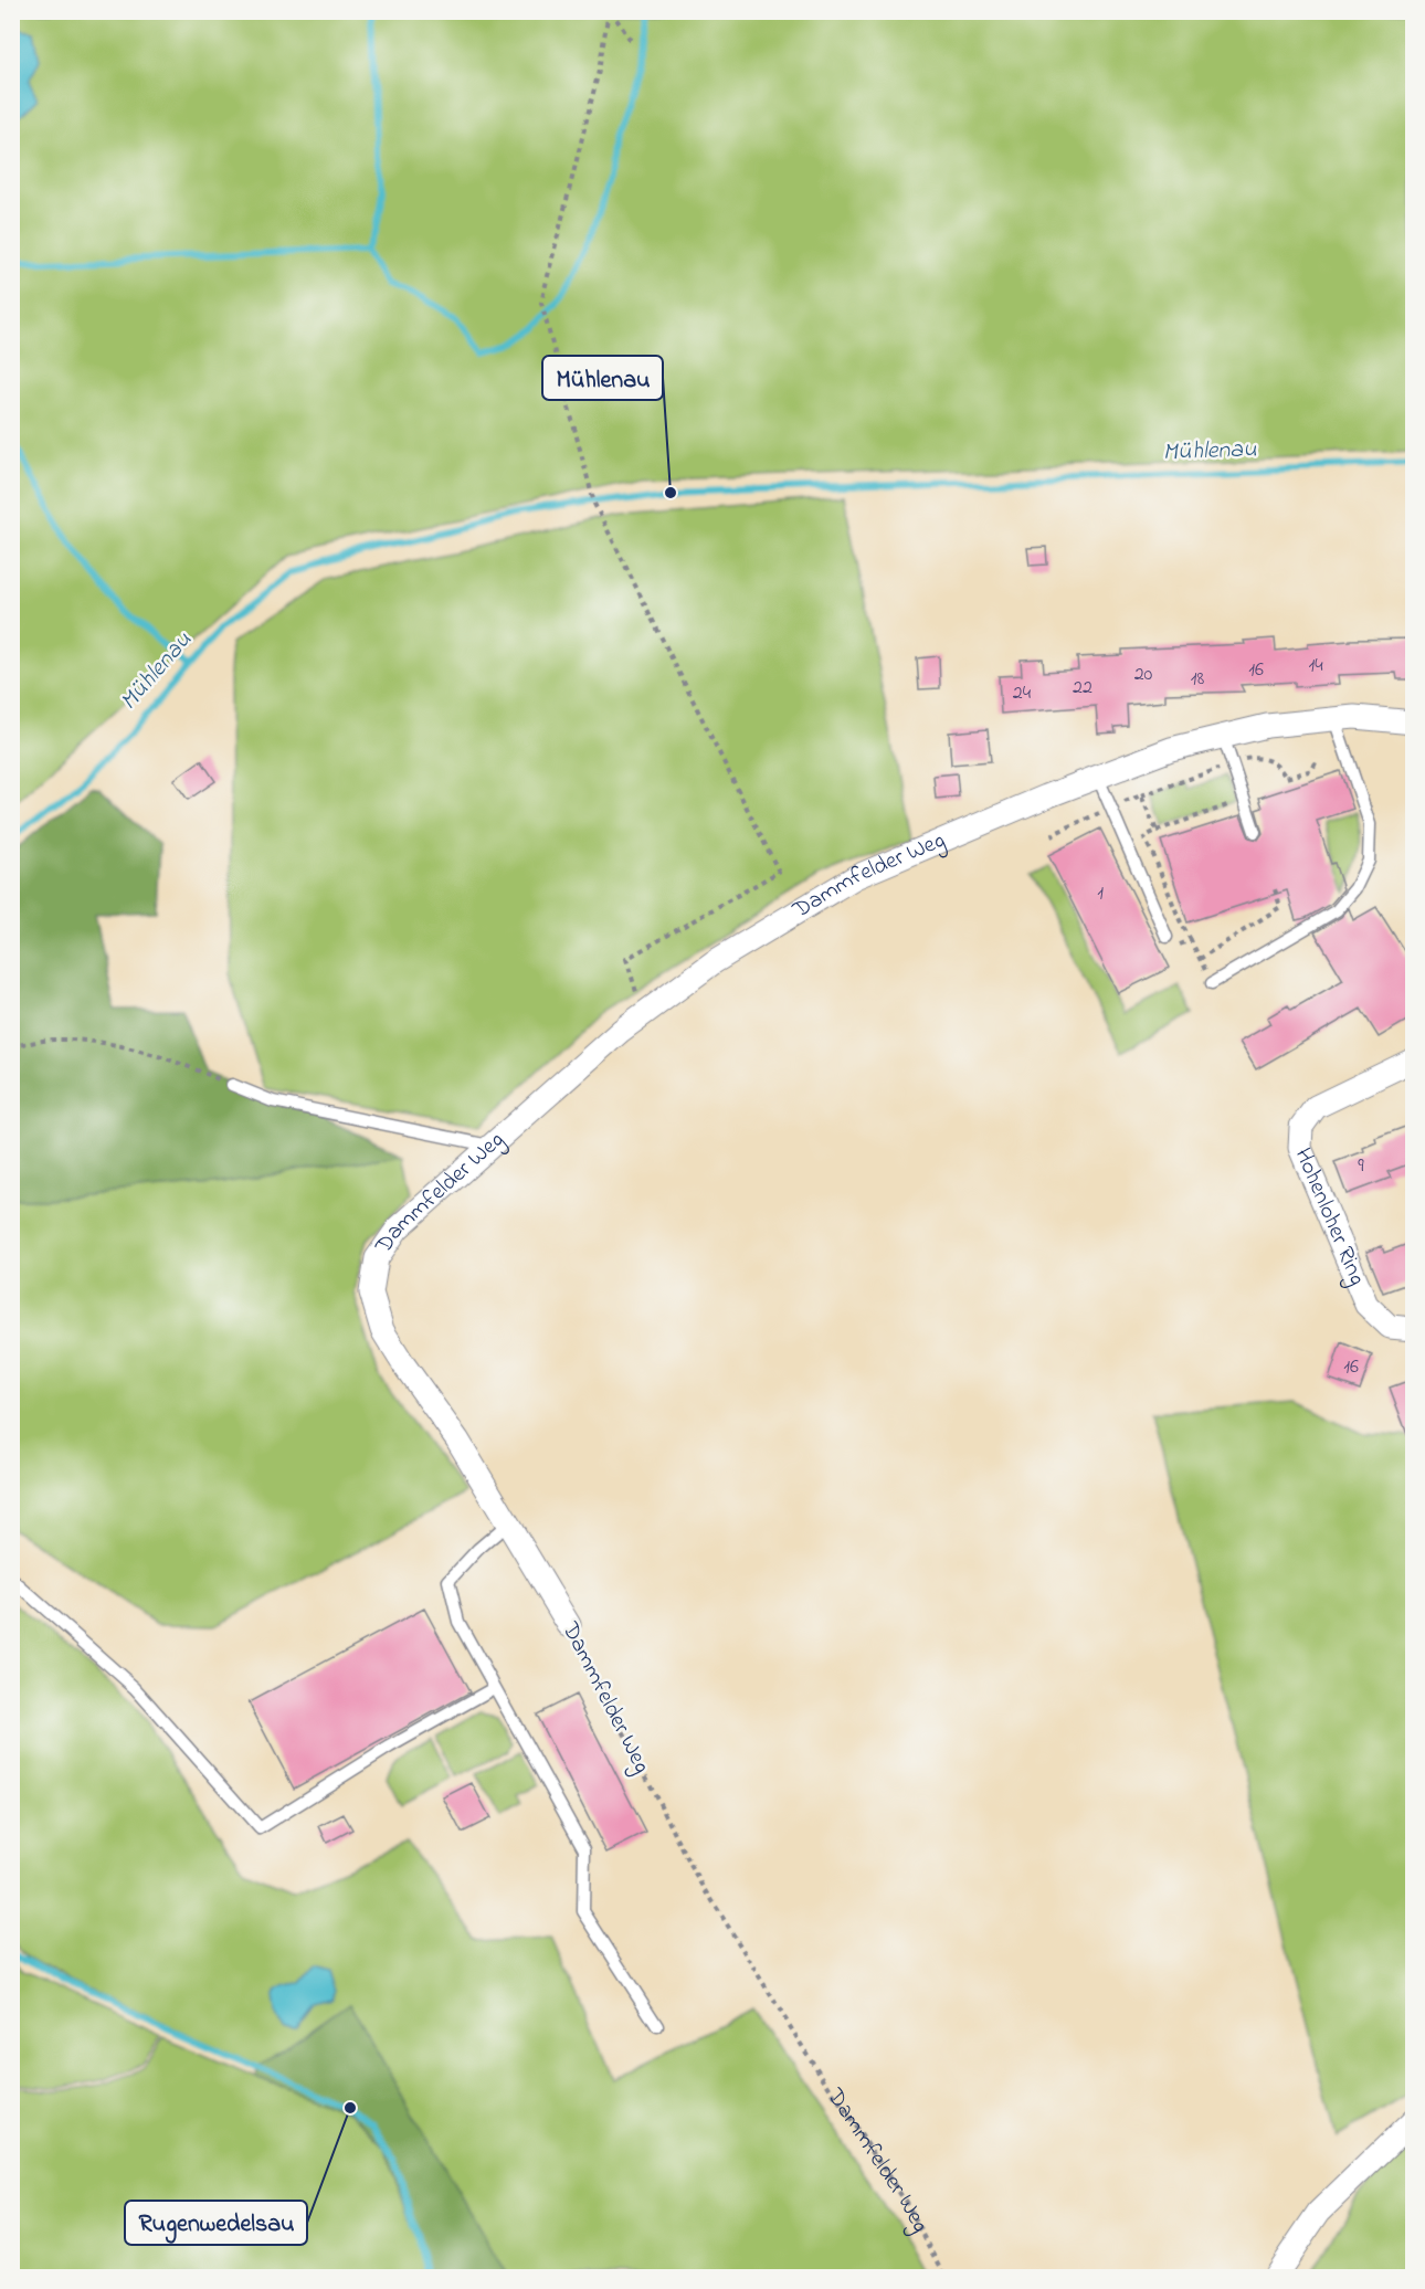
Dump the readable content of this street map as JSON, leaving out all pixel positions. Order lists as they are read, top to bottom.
{
  "streets": {
    "street": ["Dammfelder Weg", "Hohenloher Ring"]
  },
  "water": ["Mühlenau"],
  "places": ["Mühlenau", "Rugenwedelsau"],
  "house_numbers": [
    "14",
    "16",
    "20",
    "18",
    "22",
    "24",
    "1",
    "9",
    "16"
  ]
}
